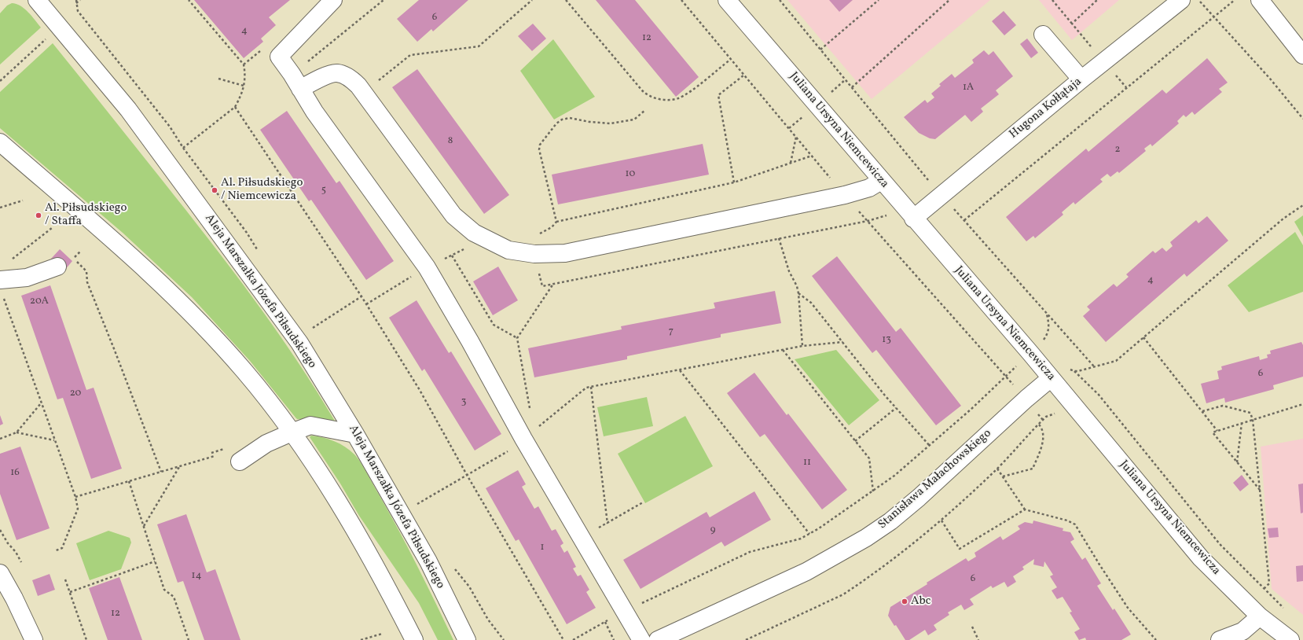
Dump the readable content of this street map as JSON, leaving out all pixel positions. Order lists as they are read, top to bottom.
{
  "streets": {
    "street": [
      "Hugona Kołłątaja",
      "Juliana Ursyna Niemcewicza",
      "Aleja Marszałka Józefa Piłsudskiego",
      "Stanisława Małachowskiego"
    ]
  },
  "crossings": [
    ["Hugona Kołłątaja", "Juliana Ursyna Niemcewicza"],
    ["Juliana Ursyna Niemcewicza", "Stanisława Małachowskiego"]
  ],
  "places": ["Al. Piłsudskiego / Niemcewicza", "Al. Piłsudskiego / Staffa", "Abc"],
  "house_numbers": [
    "6",
    "4",
    "12",
    "1A",
    "8",
    "2",
    "10",
    "5",
    "4",
    "20A",
    "7",
    "13",
    "6",
    "20",
    "3",
    "11",
    "16",
    "9",
    "1",
    "14",
    "6",
    "12"
  ]
}
